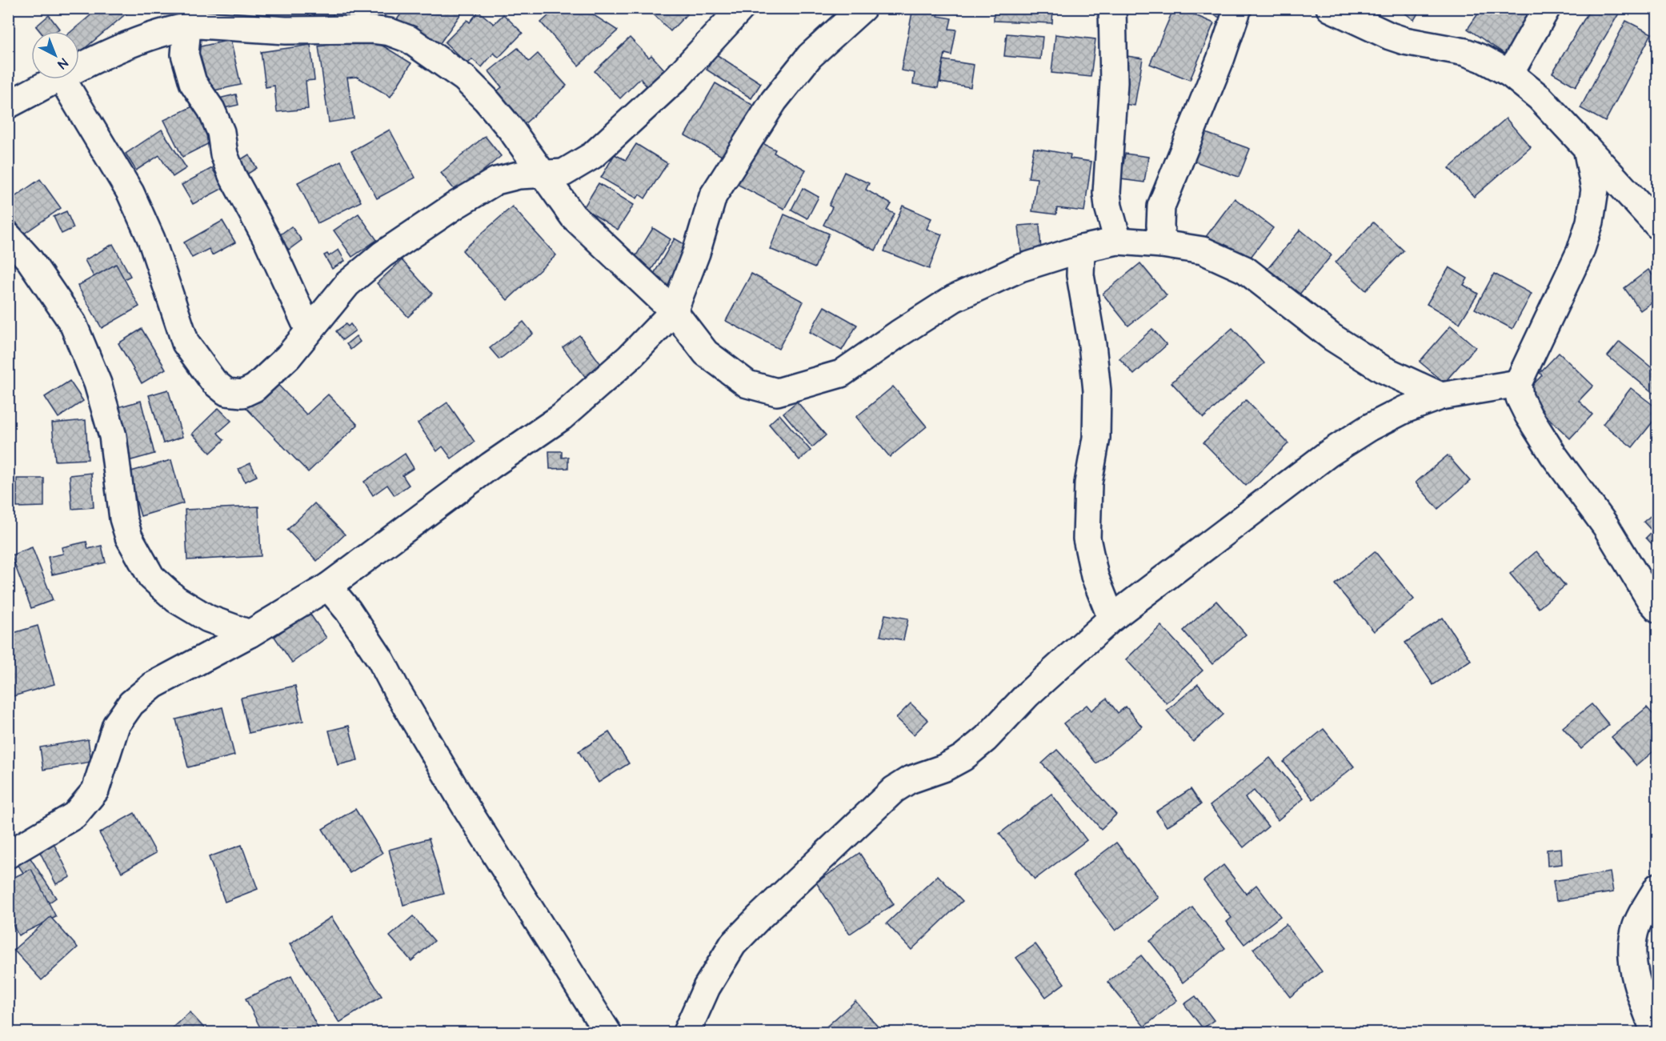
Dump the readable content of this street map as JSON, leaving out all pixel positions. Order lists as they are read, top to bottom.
{
  "north": "bottom right"
}
